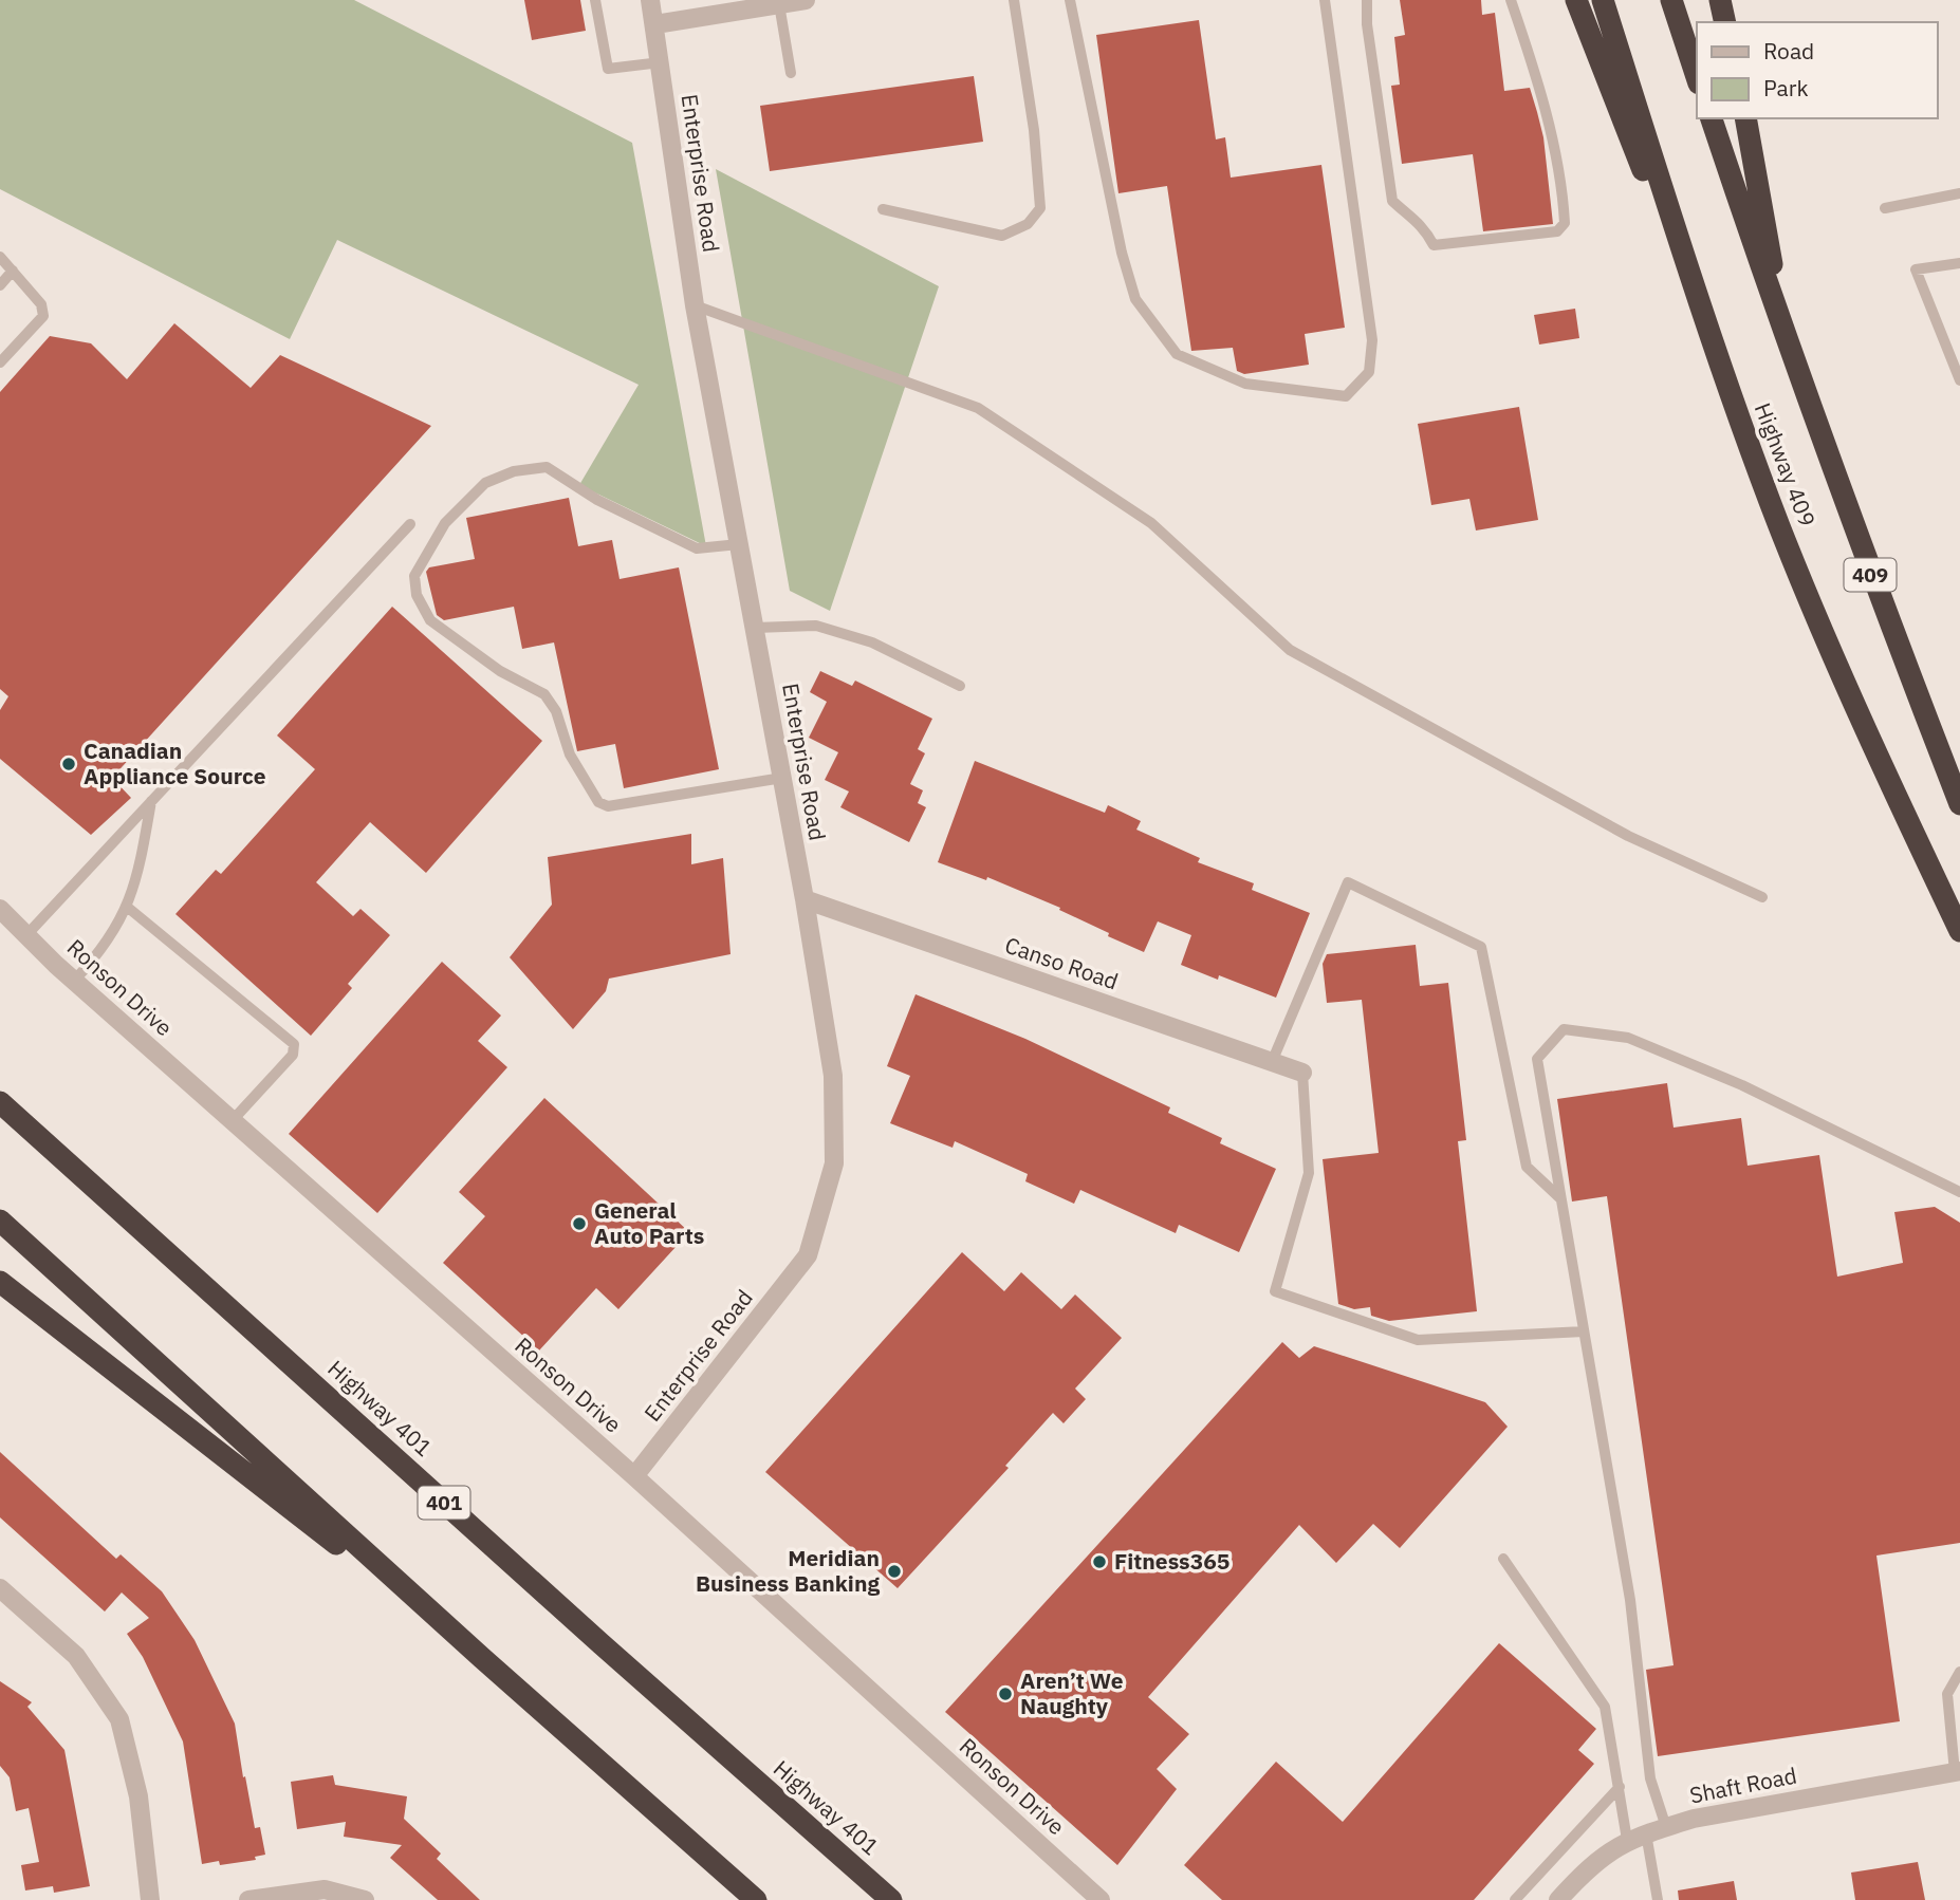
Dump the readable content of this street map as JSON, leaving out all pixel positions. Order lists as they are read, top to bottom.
{
  "streets": {
    "highway": [
      "Highway 409",
      "409",
      "Highway 401",
      "401"
    ],
    "street": [
      "Enterprise Road",
      "Canso Road",
      "Ronson Drive",
      "Shaft Road"
    ]
  },
  "crossings": [
    ["Enterprise Road", "Canso Road"],
    ["Enterprise Road", "Ronson Drive"]
  ],
  "places": [
    "Canadian Appliance Source",
    "General Auto Parts",
    "Fitness365",
    "Meridian Business Banking",
    "Aren’t We Naughty"
  ],
  "legend": ["Road", "Park"]
}
